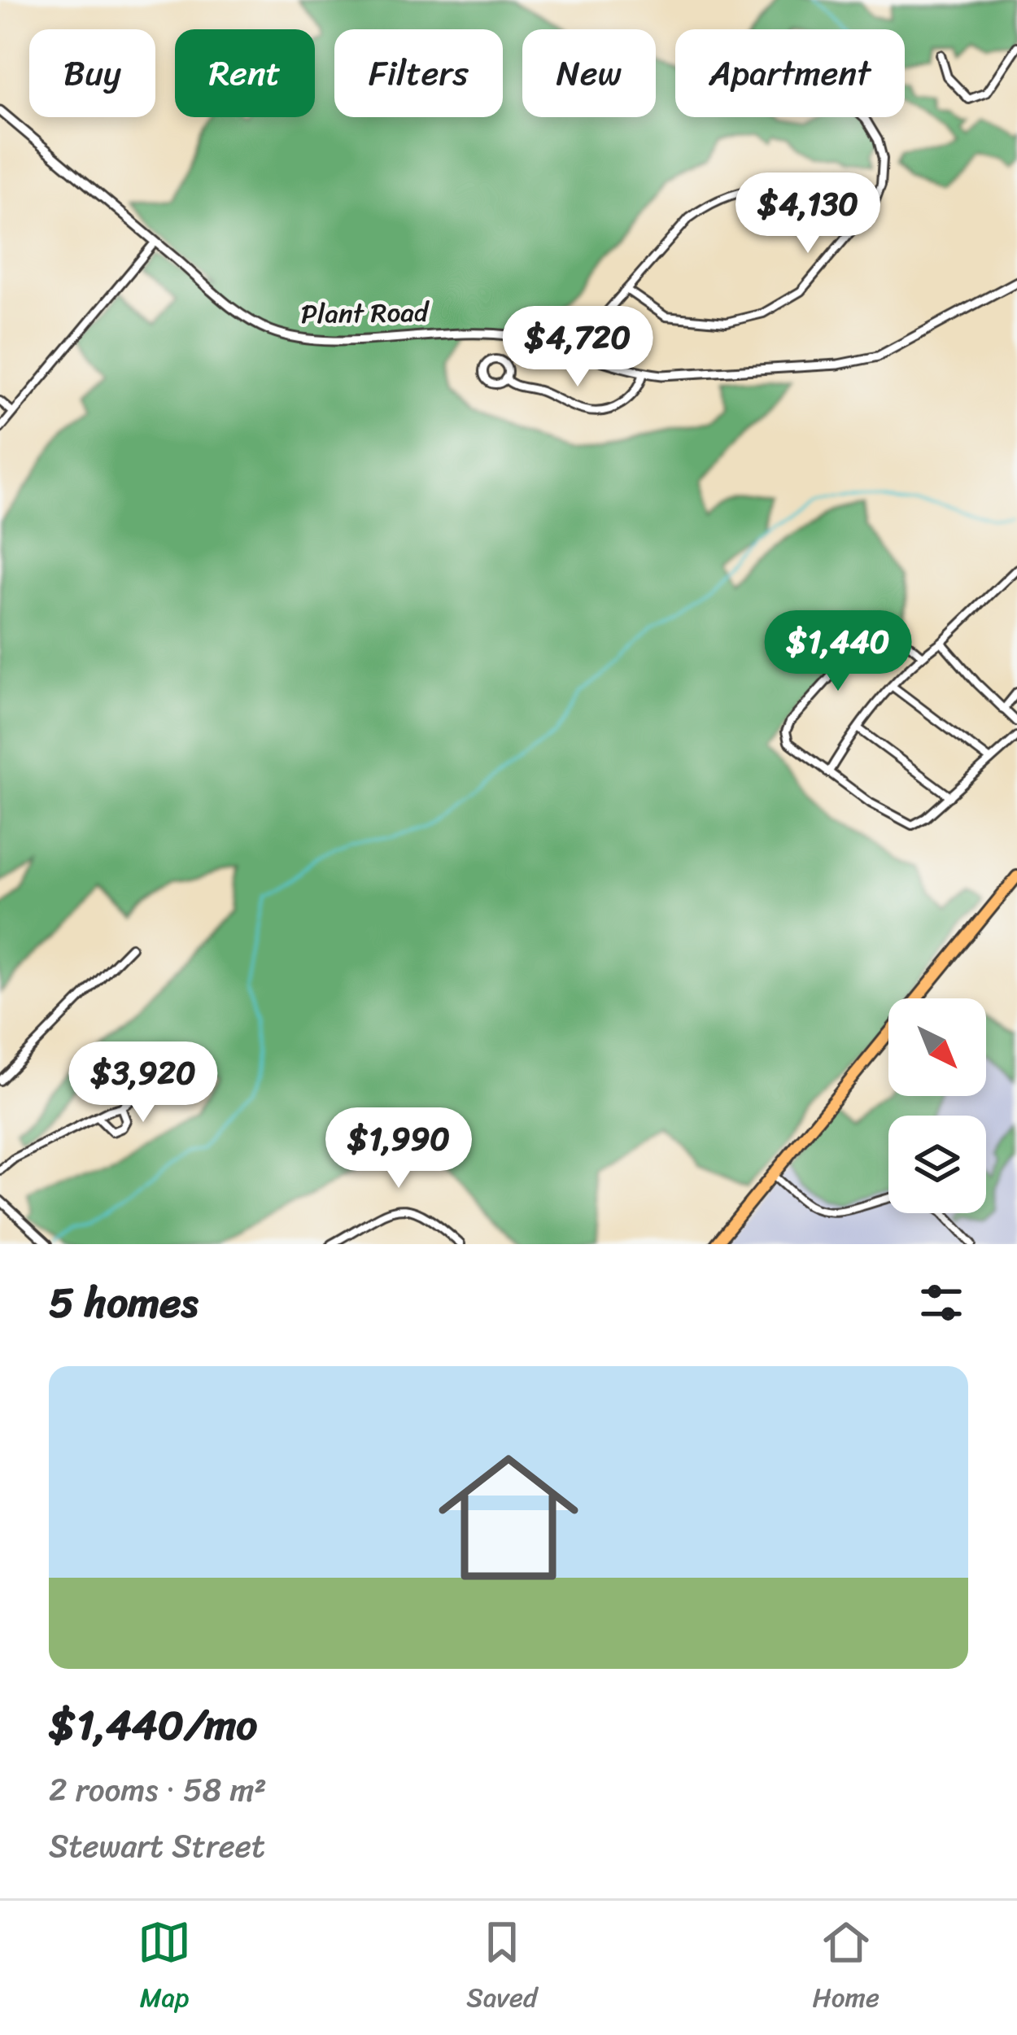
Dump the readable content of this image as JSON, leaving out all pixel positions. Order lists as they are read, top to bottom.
{
  "streets": {
    "street": ["Plant Road"]
  },
  "north": "bottom right",
  "page": {
    "chip": [
      "Buy",
      "Rent",
      "Filters",
      "New",
      "Apartment"
    ],
    "price": [
      "$4,130",
      "$4,720",
      "$1,440",
      "$3,920",
      "$1,990"
    ],
    "heading": "5 homes",
    "list": [
      {
        "name": "$1,440/mo",
        "note": "2 rooms · 58 m² · Stewart Street"
      }
    ],
    "tabs": ["Map", "Saved", "Home"]
  }
}
